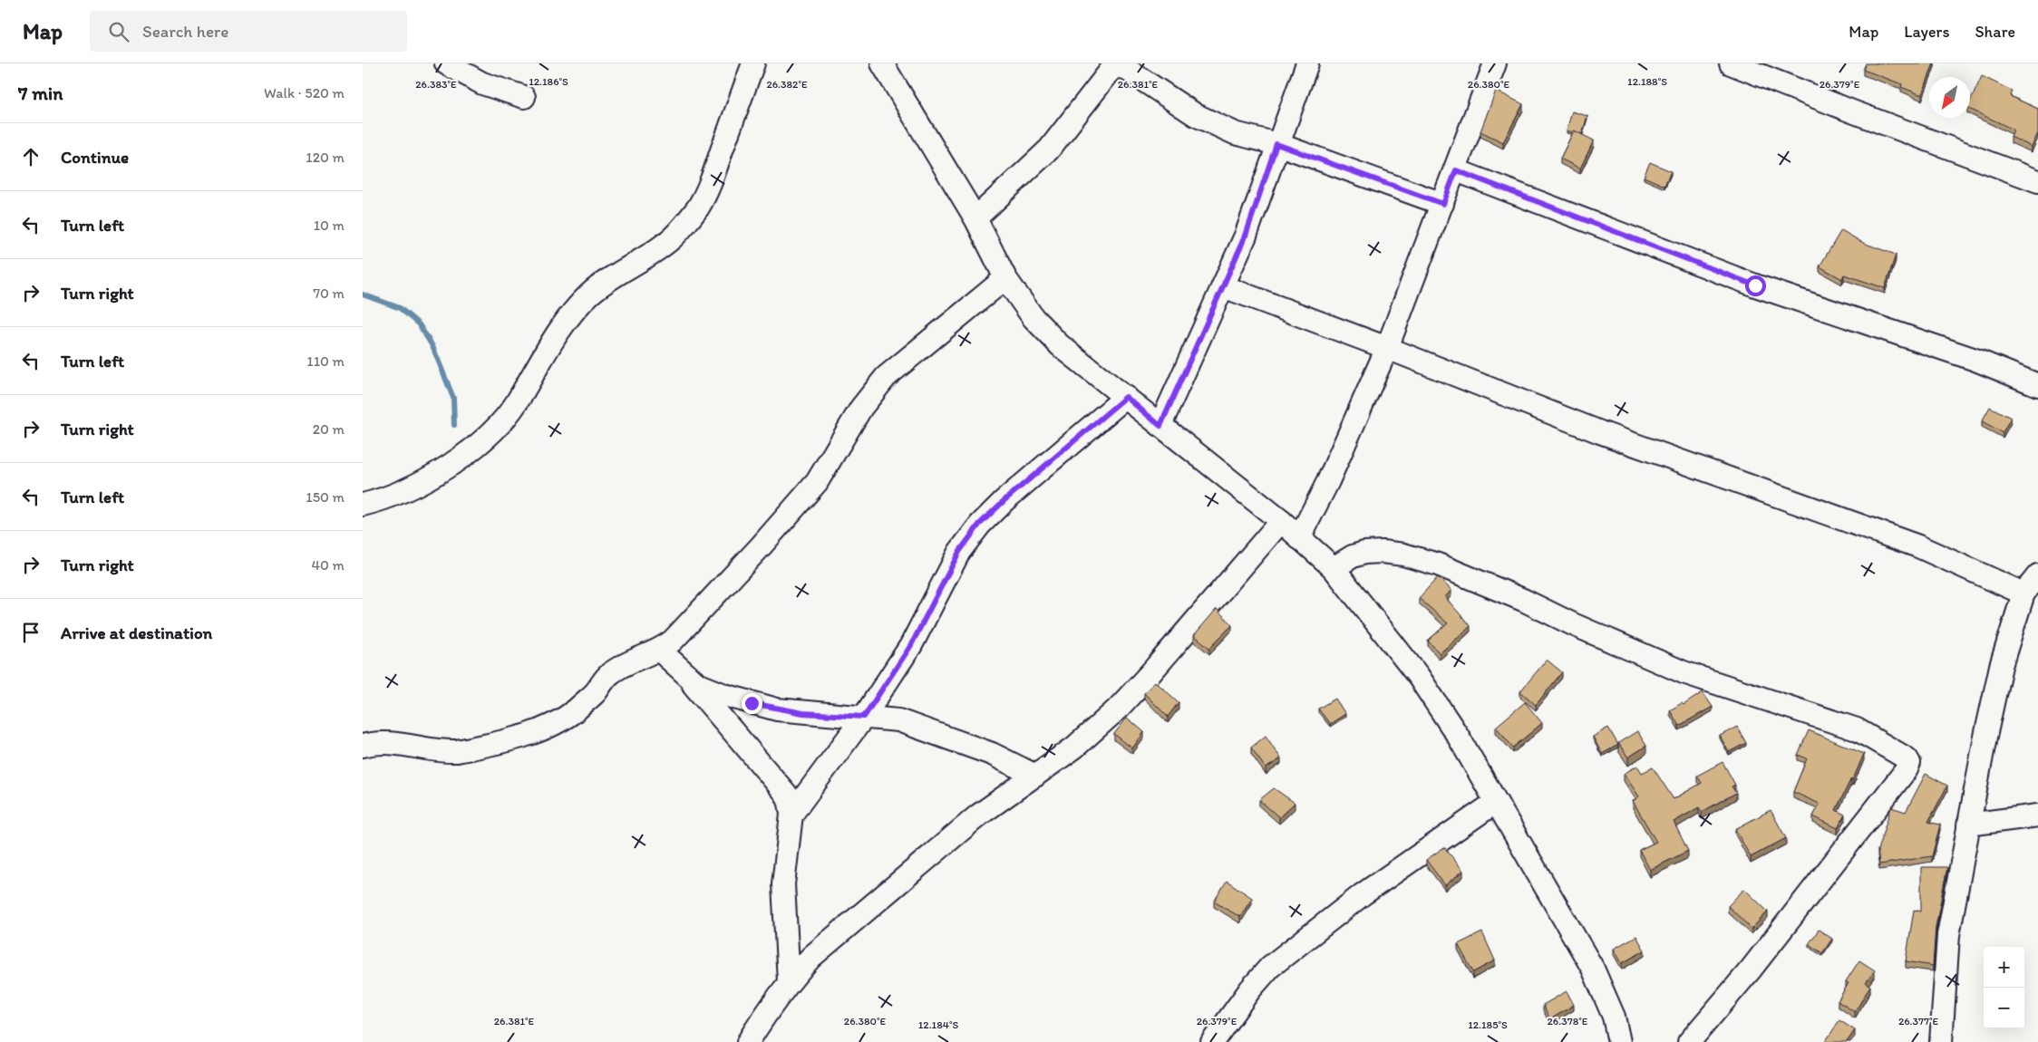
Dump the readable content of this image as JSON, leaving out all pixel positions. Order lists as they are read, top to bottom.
{
  "north": "bottom left",
  "page": {
    "header": "Map",
    "search": "Search here",
    "nav": ["Map", "Layers", "Share"],
    "heading": ["7 min", "Walk · 520 m"],
    "list": [
      ["Continue", "120 m"],
      ["Turn left", "10 m"],
      ["Turn right", "70 m"],
      ["Turn left", "110 m"],
      ["Turn right", "20 m"],
      ["Turn left", "150 m"],
      ["Turn right", "40 m"],
      "Arrive at destination"
    ],
    "map_buttons": ["+", "−"]
  },
  "coordinates": [
    "12.186°S",
    "12.188°S",
    "26.383°E",
    "26.382°E",
    "26.381°E",
    "26.380°E",
    "26.379°E",
    "26.378°E",
    "26.377°E",
    "12.184°S",
    "12.185°S"
  ]
}
